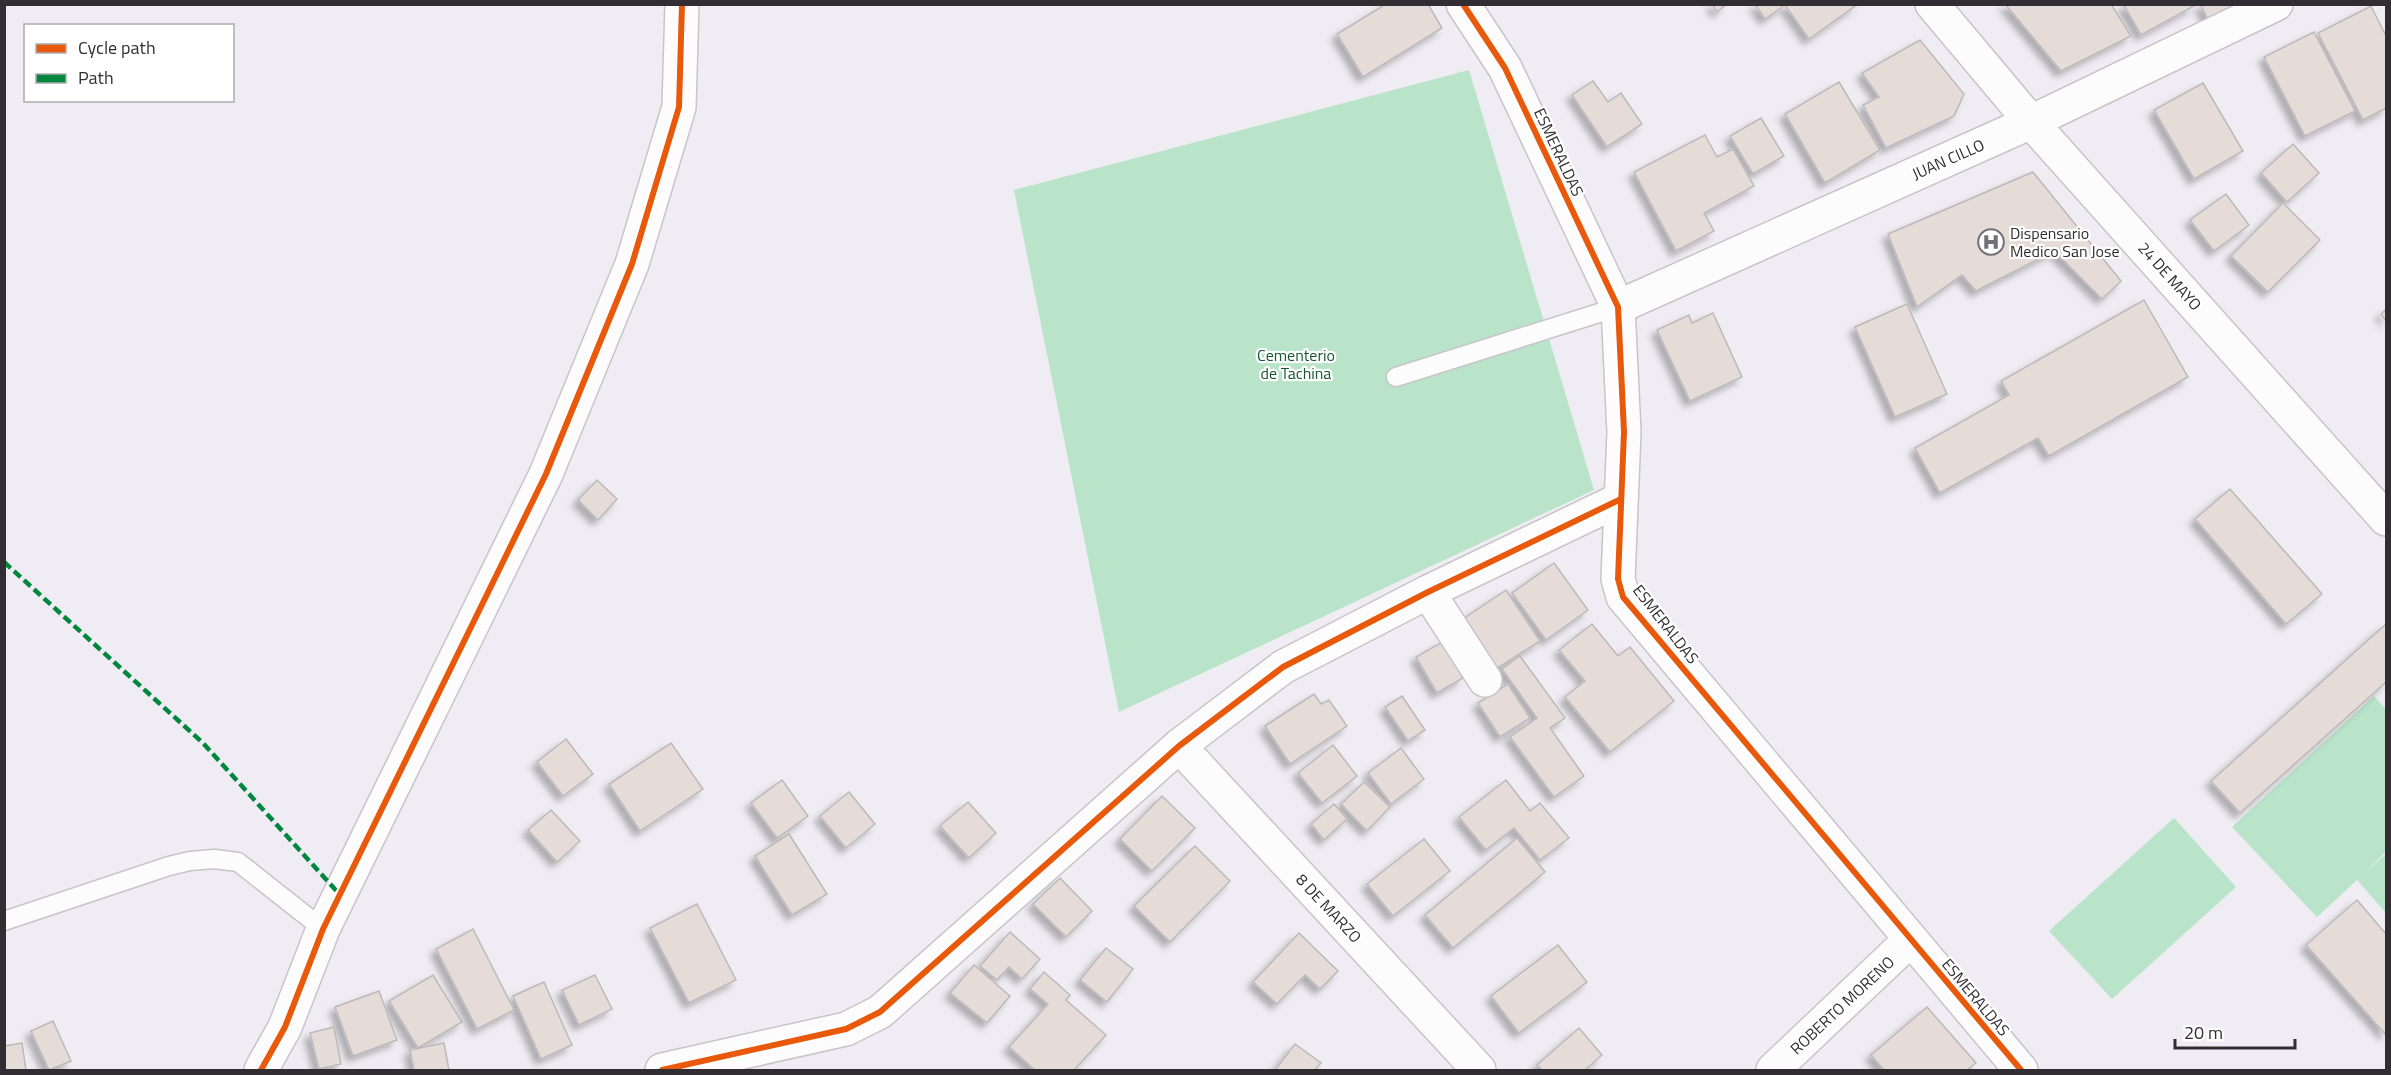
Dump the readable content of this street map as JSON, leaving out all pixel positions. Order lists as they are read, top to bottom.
{
  "streets": {
    "street": [
      "ESMERALDAS",
      "JUAN CILLO",
      "24 DE MAYO",
      "8 DE MARZO",
      "ROBERTO MORENO"
    ]
  },
  "crossings": [
    ["ESMERALDAS", "JUAN CILLO"],
    ["ESMERALDAS", "ROBERTO MORENO"],
    ["JUAN CILLO", "24 DE MAYO"]
  ],
  "parks": ["Cementerio de Tachina"],
  "places": {
    "hospital": ["Dispensario Medico San Jose"]
  },
  "legend": ["Cycle path", "Path"],
  "scale_bar": "20 m"
}
